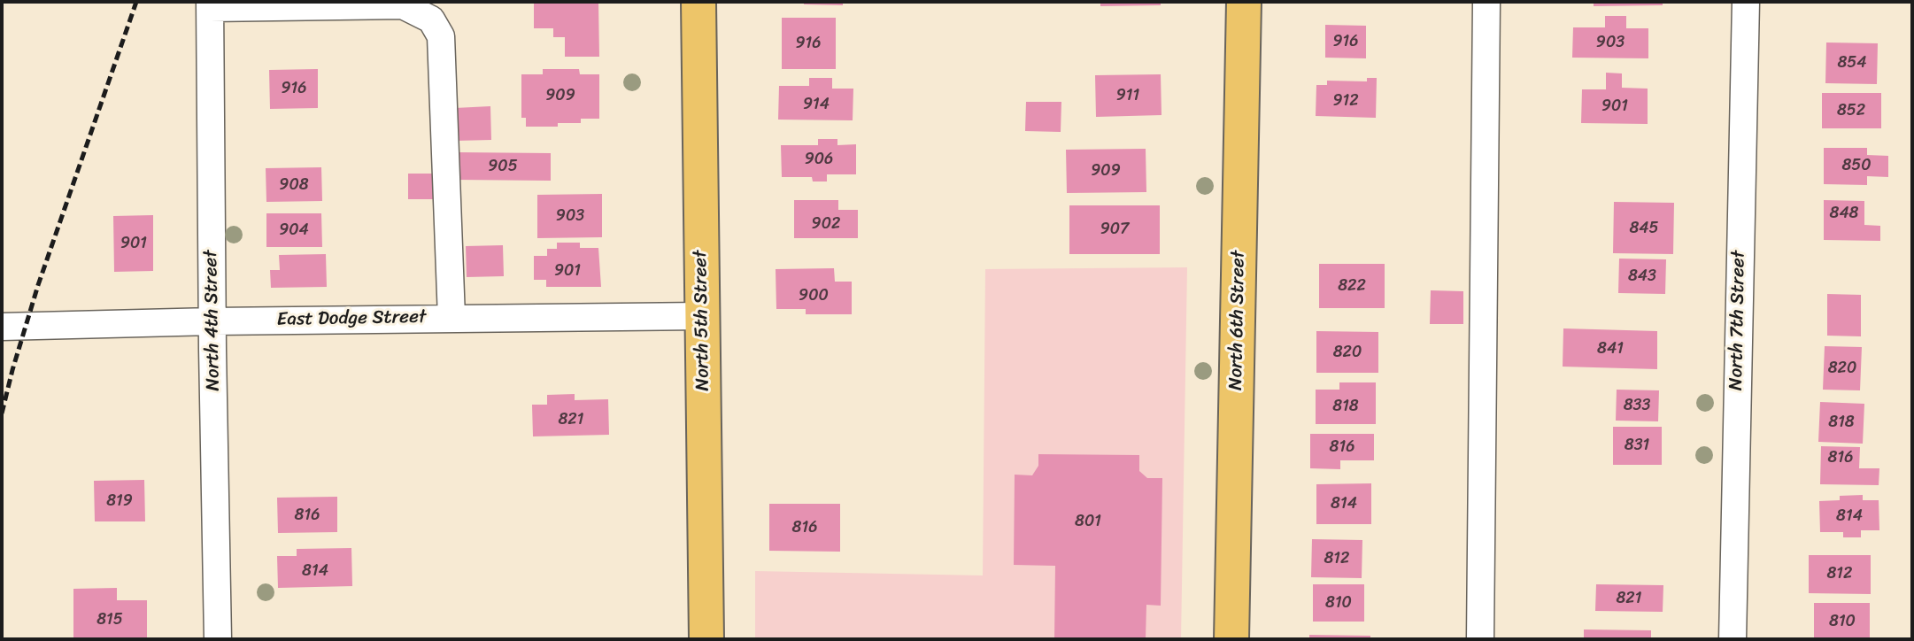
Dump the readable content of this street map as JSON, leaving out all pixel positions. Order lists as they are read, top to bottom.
{
  "streets": {
    "main road": ["North 5th Street", "North 6th Street"],
    "street": ["East Dodge Street", "North 4th Street", "North 7th Street"]
  },
  "crossings": [
    ["East Dodge Street", "North 4th Street"],
    ["East Dodge Street", "North 5th Street"]
  ],
  "house_numbers": [
    "916",
    "903",
    "916",
    "854",
    "916",
    "909",
    "911",
    "912",
    "914",
    "901",
    "852",
    "906",
    "850",
    "905",
    "909",
    "908",
    "848",
    "903",
    "902",
    "845",
    "907",
    "904",
    "901",
    "901",
    "843",
    "822",
    "900",
    "841",
    "820",
    "820",
    "833",
    "818",
    "821",
    "818",
    "831",
    "816",
    "816",
    "819",
    "814",
    "816",
    "814",
    "801",
    "816",
    "812",
    "814",
    "812",
    "821",
    "810",
    "815",
    "810"
  ]
}
